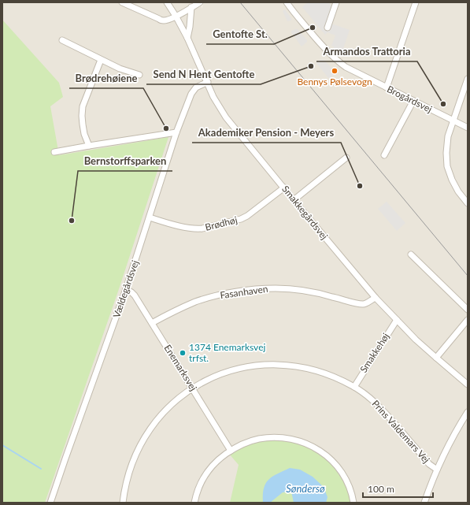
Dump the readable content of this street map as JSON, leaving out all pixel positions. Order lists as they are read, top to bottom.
{
  "streets": {
    "street": [
      "Brogårdsvej",
      "Smakkegårdsvej",
      "Brødhøj",
      "Vældegårdsvej",
      "Fasanhaven",
      "Smakkehøj",
      "Enemarksvej",
      "Prins Valdemars Vej"
    ]
  },
  "crossings": [
    ["Smakkegårdsvej", "Brødhøj"],
    ["Smakkegårdsvej", "Vældegårdsvej"],
    ["Smakkegårdsvej", "Fasanhaven"],
    ["Smakkegårdsvej", "Smakkehøj"],
    ["Brødhøj", "Vældegårdsvej"],
    ["Vældegårdsvej", "Enemarksvej"],
    ["Fasanhaven", "Enemarksvej"],
    ["Smakkehøj", "Prins Valdemars Vej"],
    ["Enemarksvej", "Prins Valdemars Vej"]
  ],
  "water": ["Søndersø"],
  "places": [
    "Gentofte St.",
    "Send N Hent Gentofte",
    "Bennys Pølsevogn",
    "Armandos Trattoria",
    "Brødrehøiene",
    "Akademiker Pension - Meyers",
    "Bernstorffsparken",
    "1374 Enemarksvej trfst."
  ],
  "scale_bar": "100 m"
}
